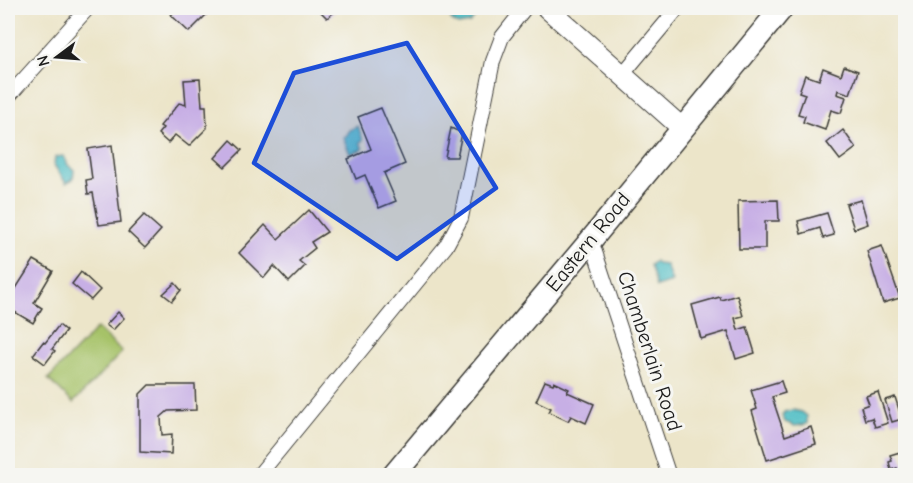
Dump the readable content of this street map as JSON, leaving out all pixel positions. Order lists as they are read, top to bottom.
{
  "streets": {
    "main road": ["Eastern Road"],
    "street": ["Chamberlain Road"]
  },
  "crossings": [
    ["Eastern Road", "Chamberlain Road"]
  ],
  "north": "left"
}
